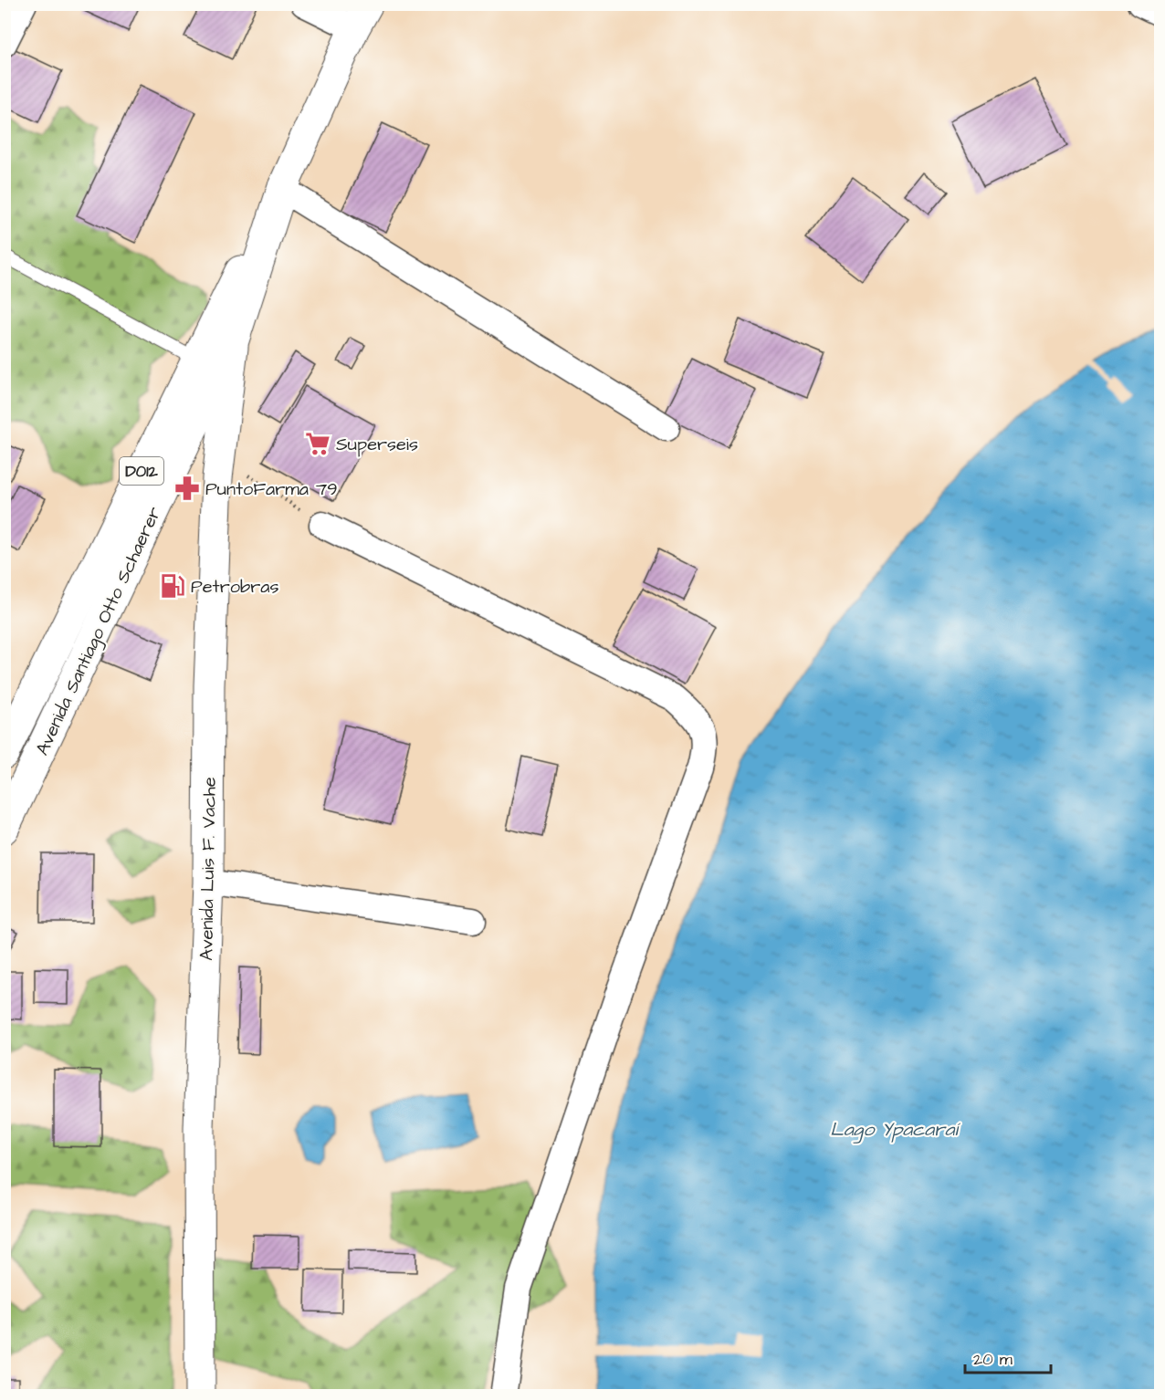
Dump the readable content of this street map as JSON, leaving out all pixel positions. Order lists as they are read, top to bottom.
{
  "streets": {
    "main road": ["D012", "Avenida Santiago Otto Schaerer", "Avenida Luis F. Vache"]
  },
  "crossings": [
    ["D012", "Avenida Santiago Otto Schaerer"],
    ["D012", "Avenida Luis F. Vache"],
    ["Avenida Santiago Otto Schaerer", "Avenida Luis F. Vache"]
  ],
  "water": ["Lago Ypacaraí"],
  "places": {
    "supermarket": ["Superseis"],
    "pharmacy": ["PuntoFarma 79"],
    "fuel station": ["Petrobras"]
  },
  "scale_bar": "20 m"
}
